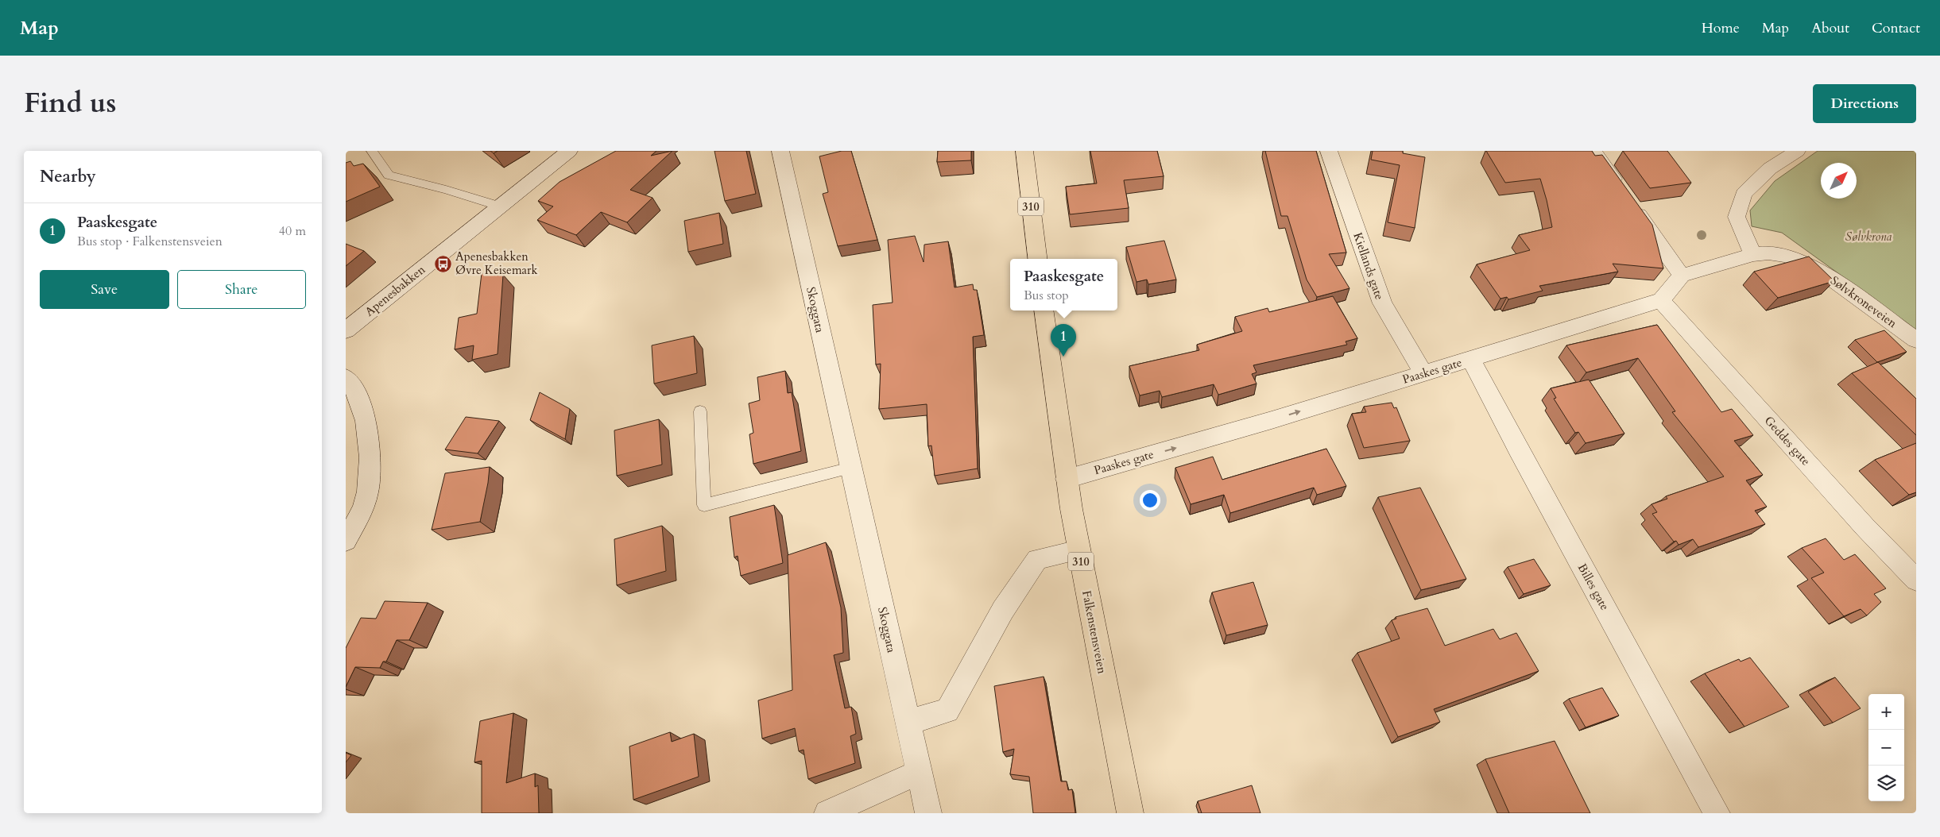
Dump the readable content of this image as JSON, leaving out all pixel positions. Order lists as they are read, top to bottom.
{
  "streets": {
    "main road": ["310", "Falkenstensveien"],
    "street": [
      "Kiellands gate",
      "Apenesbakken",
      "Sølvkroneveien",
      "Skoggata",
      "Paaskes gate",
      "Geddes gate",
      "Billes gate"
    ]
  },
  "crossings": [
    ["Kiellands gate", "Paaskes gate"],
    ["Paaskes gate", "Geddes gate"],
    ["Paaskes gate", "Billes gate"],
    ["Paaskes gate", "Falkenstensveien"]
  ],
  "one_way": ["Paaskes gate"],
  "parks": ["Sølvkrona"],
  "places": {
    "bus stop": ["Apenesbakken Øvre Keisemark"]
  },
  "north": "top right",
  "page": {
    "header": "Map",
    "nav": [
      "Home",
      "Map",
      "About",
      "Contact"
    ],
    "title": "Find us",
    "buttons": [
      "Directions",
      ["Save", "Share"]
    ],
    "heading": "Nearby",
    "list": [
      {
        "mark": "1",
        "name": "Paaskesgate",
        "note": "Bus stop · Falkenstensveien",
        "value": "40 m"
      }
    ],
    "popup": ["Paaskesgate", "Bus stop"],
    "pins": "1",
    "map_buttons": ["+", "−"]
  }
}
